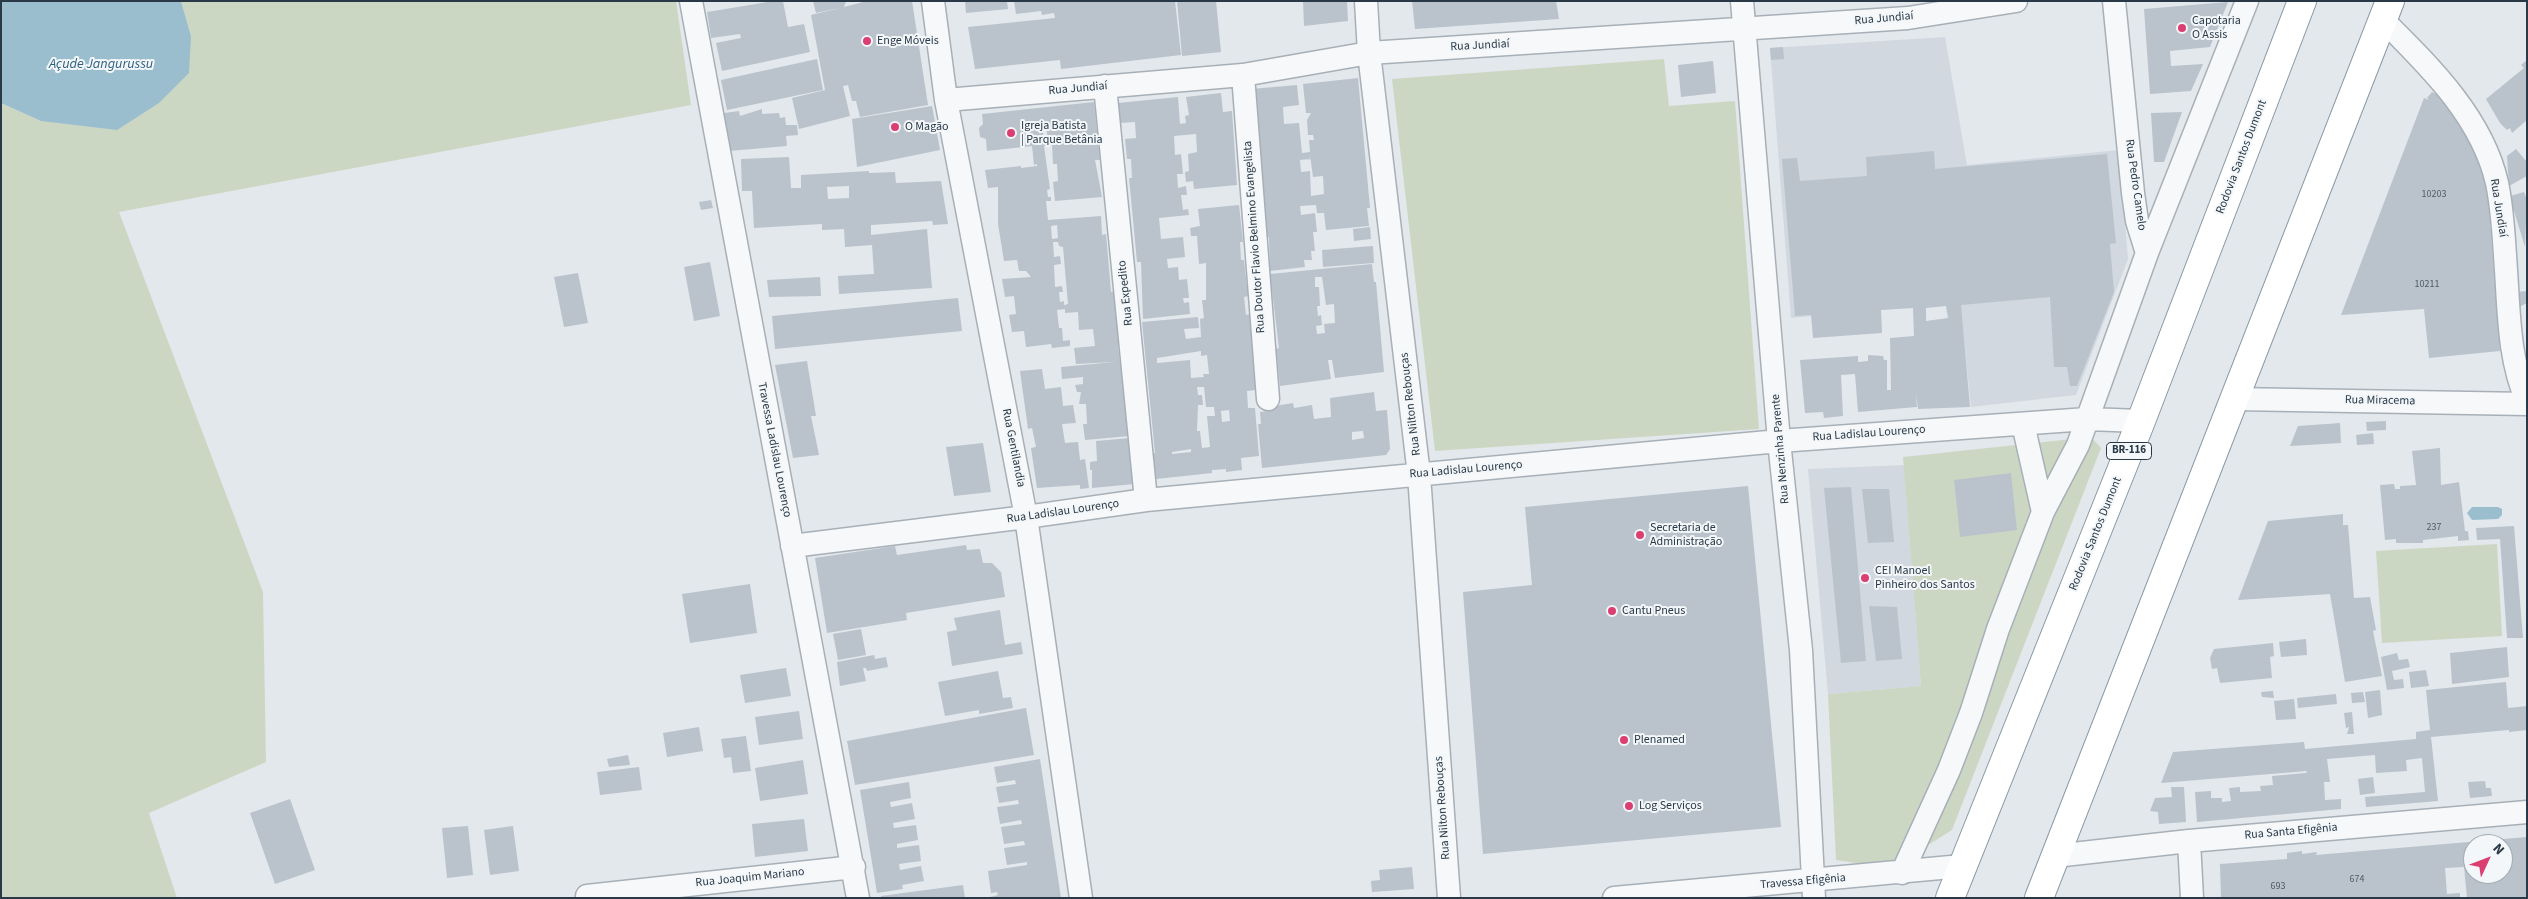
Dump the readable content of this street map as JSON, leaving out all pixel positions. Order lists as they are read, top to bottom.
{
  "streets": {
    "highway": ["Rodovia Santos Dumont", "BR-116"],
    "street": [
      "Rua Jundiaí",
      "Rua Pedro Camelo",
      "Rua Doutor Flavio Belmino Evangelista",
      "Rua Expedito",
      "Rua Miracema",
      "Rua Nilton Rebouças",
      "Rua Ladislau Lourenço",
      "Rua Gentilandia",
      "Rua Nenzinha Parente",
      "Travessa Ladislau Lourenço",
      "Rua Santa Efigênia",
      "Rua Joaquim Mariano",
      "Travessa Efigênia"
    ]
  },
  "crossings": [
    ["Rua Jundiaí", "Rua Doutor Flavio Belmino Evangelista"],
    ["Rua Jundiaí", "Rua Expedito"],
    ["Rua Jundiaí", "Rua Miracema"],
    ["Rua Jundiaí", "Rua Nilton Rebouças"],
    ["Rua Jundiaí", "Rua Gentilandia"],
    ["Rua Jundiaí", "Rua Nenzinha Parente"],
    ["Rodovia Santos Dumont", "Rua Ladislau Lourenço"],
    ["Rodovia Santos Dumont", "Travessa Efigênia"],
    ["Rua Expedito", "Rua Ladislau Lourenço"],
    ["Rua Nilton Rebouças", "Rua Ladislau Lourenço"],
    ["Rua Ladislau Lourenço", "Rua Gentilandia"],
    ["Rua Ladislau Lourenço", "Rua Nenzinha Parente"],
    ["Rua Ladislau Lourenço", "Travessa Ladislau Lourenço"],
    ["Rua Nenzinha Parente", "Travessa Efigênia"],
    ["Travessa Ladislau Lourenço", "Rua Joaquim Mariano"]
  ],
  "water": ["Açude Jangurussu"],
  "places": [
    "Capotaria O Assis",
    "Enge Móveis",
    "O Magão",
    "Igreja Batista | Parque Betânia",
    "Secretaria de Administração",
    "CEI Manoel Pinheiro dos Santos",
    "Cantu Pneus",
    "Plenamed",
    "Log Serviços"
  ],
  "house_numbers": [
    "10203",
    "10211",
    "237",
    "674",
    "693"
  ],
  "north": "top right"
}
